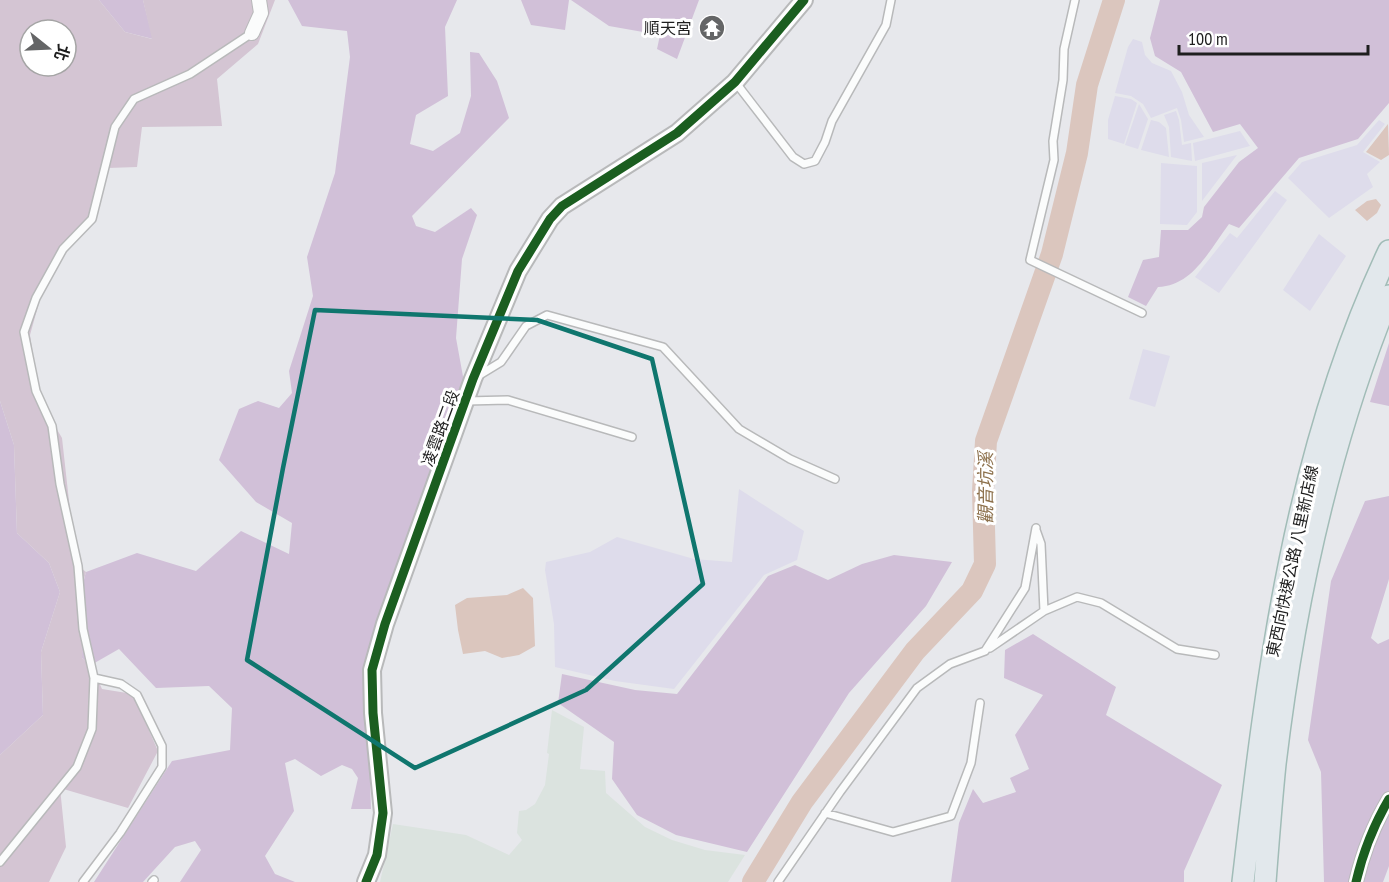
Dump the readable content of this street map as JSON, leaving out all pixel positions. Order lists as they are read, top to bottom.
{
  "streets": {
    "highway": ["東西向快速公路 八里新店線"],
    "street": ["凌雲路二段"]
  },
  "water": ["觀音坑溪"],
  "places": {
    "temple": ["順天宮"]
  },
  "scale_bar": "100 m",
  "north": "right"
}
